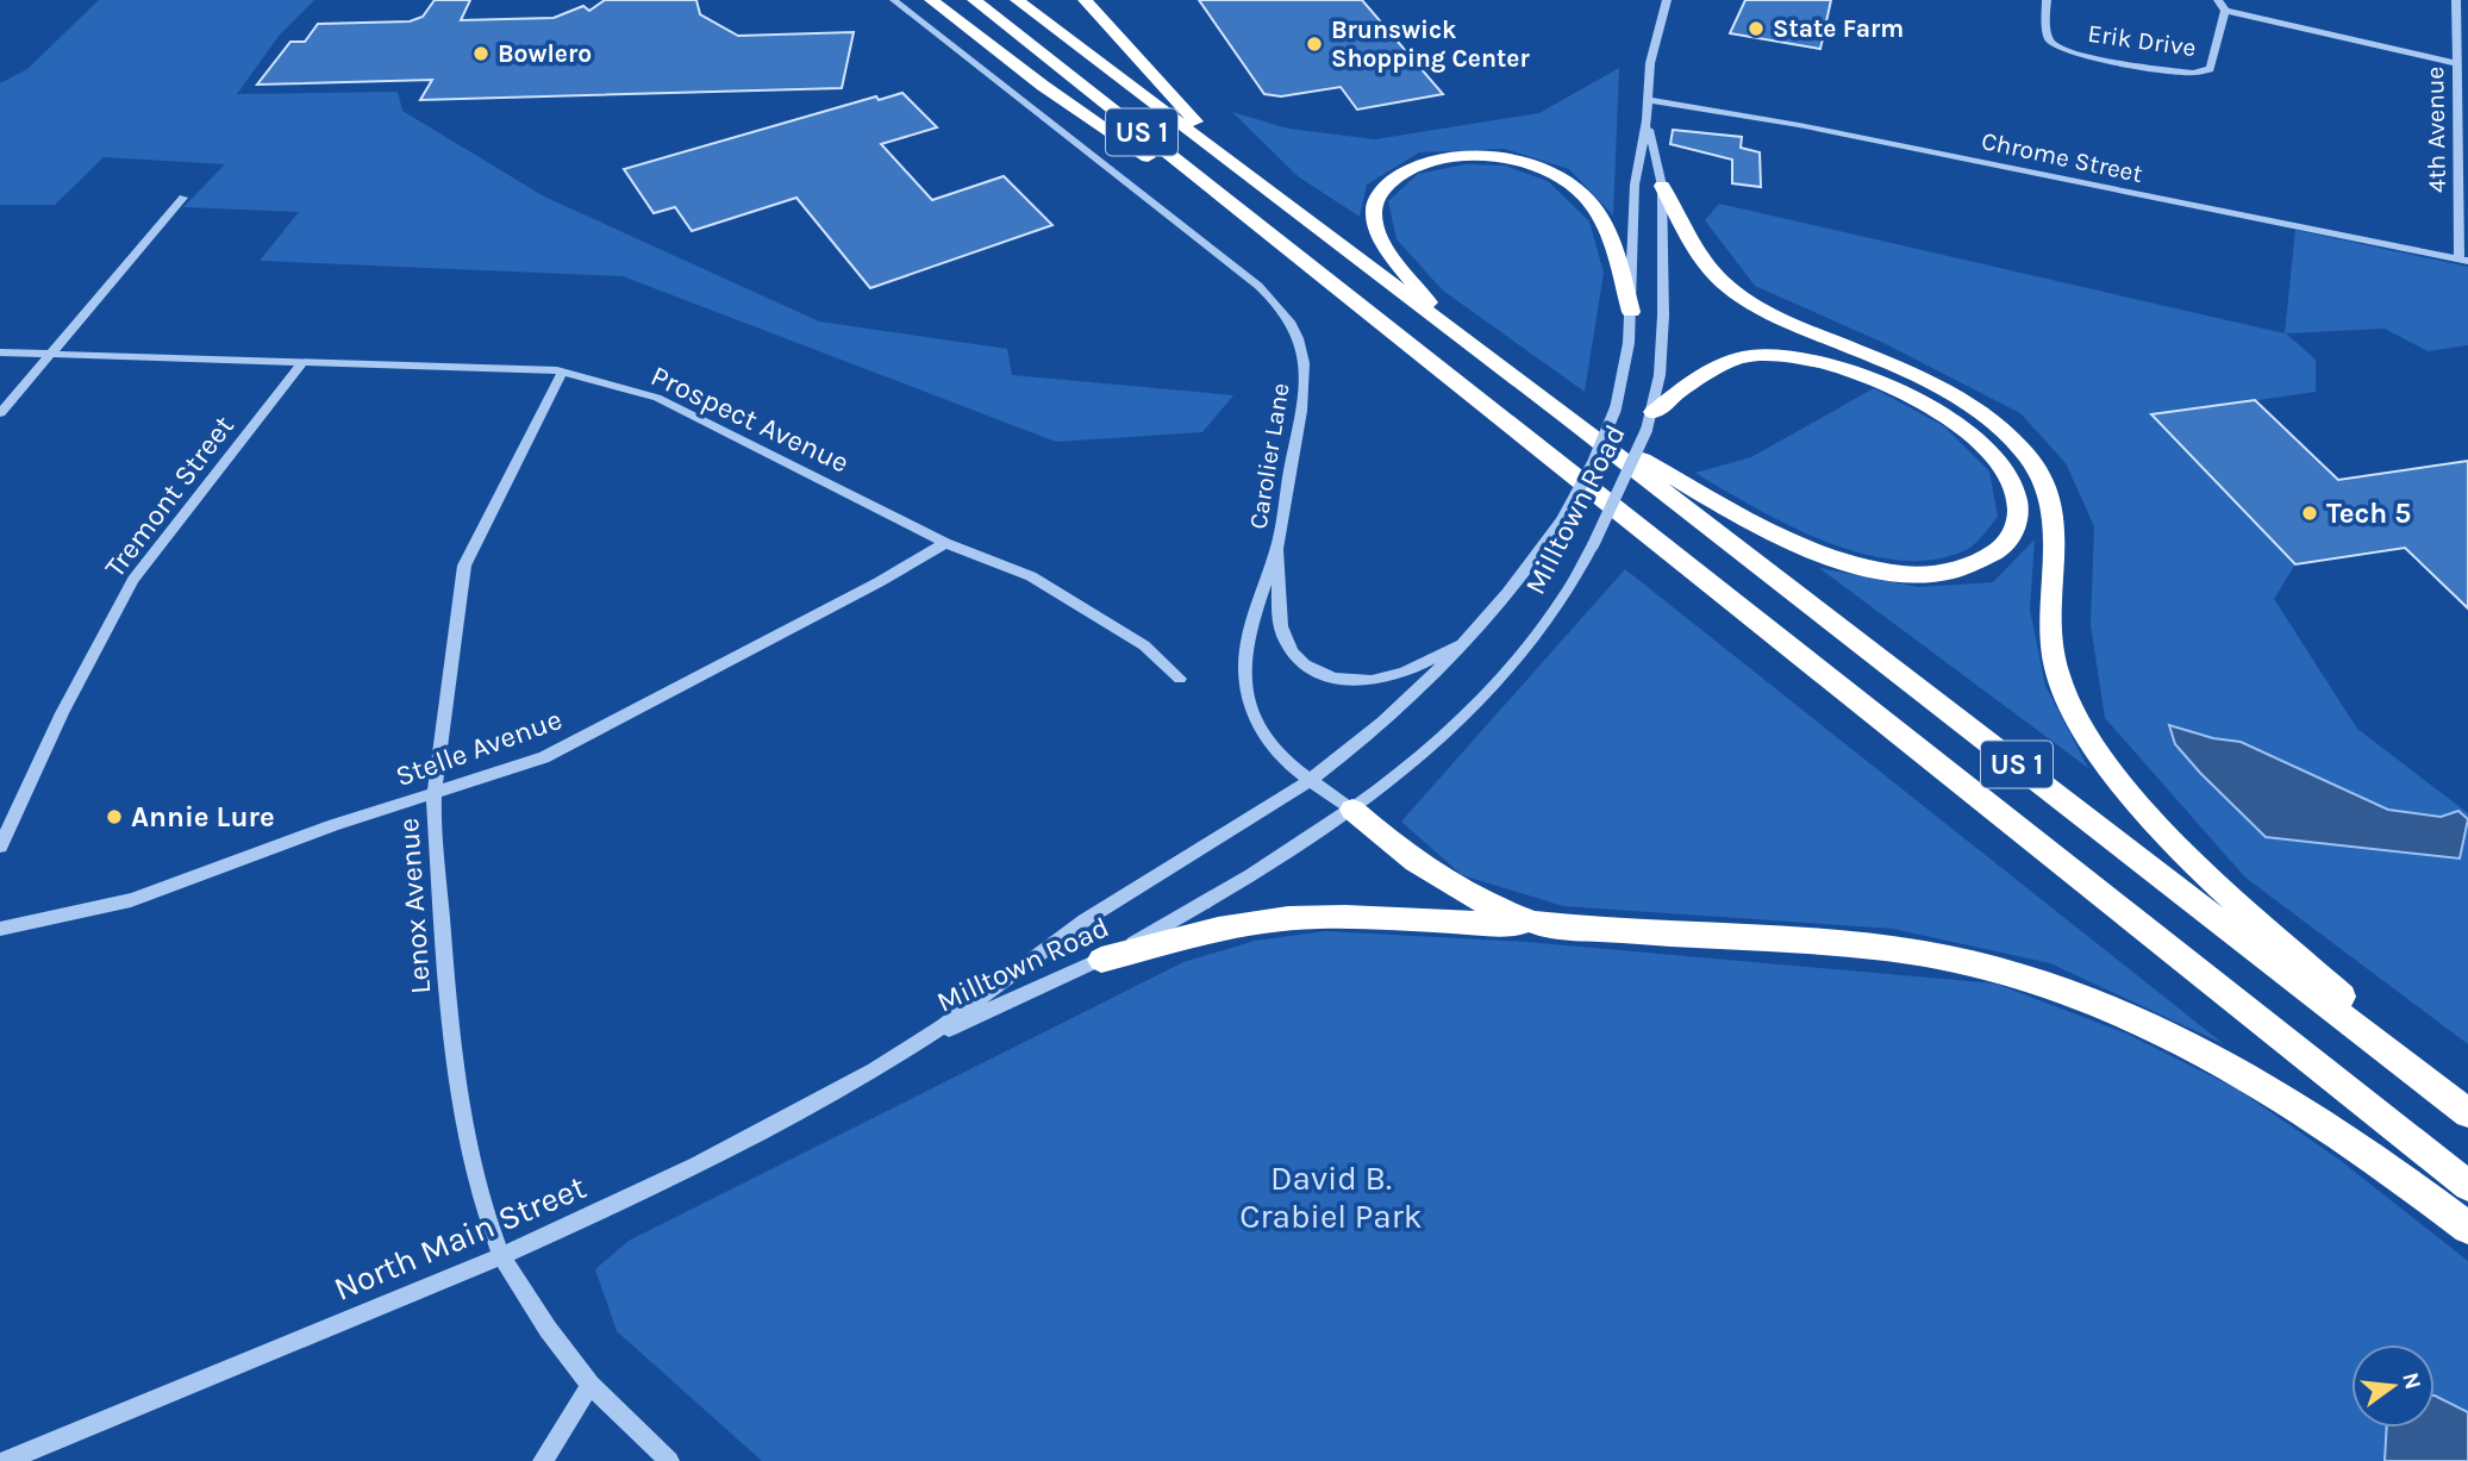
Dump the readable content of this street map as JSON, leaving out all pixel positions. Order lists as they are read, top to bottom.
{
  "streets": {
    "highway": ["US 1"],
    "street": [
      "Erik Drive",
      "4th Avenue",
      "Chrome Street",
      "Prospect Avenue",
      "Carolier Lane",
      "Tremont Street",
      "Milltown Road",
      "Stelle Avenue",
      "Lenox Avenue",
      "North Main Street"
    ]
  },
  "crossings": [
    ["Erik Drive", "4th Avenue"],
    ["4th Avenue", "Chrome Street"],
    ["Chrome Street", "Milltown Road"],
    ["Prospect Avenue", "Tremont Street"],
    ["Prospect Avenue", "Stelle Avenue"],
    ["Prospect Avenue", "Lenox Avenue"],
    ["Carolier Lane", "Milltown Road"],
    ["Milltown Road", "North Main Street"],
    ["Stelle Avenue", "Lenox Avenue"],
    ["Lenox Avenue", "North Main Street"]
  ],
  "parks": ["David B. Crabiel Park"],
  "places": [
    "State Farm",
    "Brunswick Shopping Center",
    "Bowlero",
    "Tech 5",
    "Annie Lure"
  ],
  "north": "right"
}
